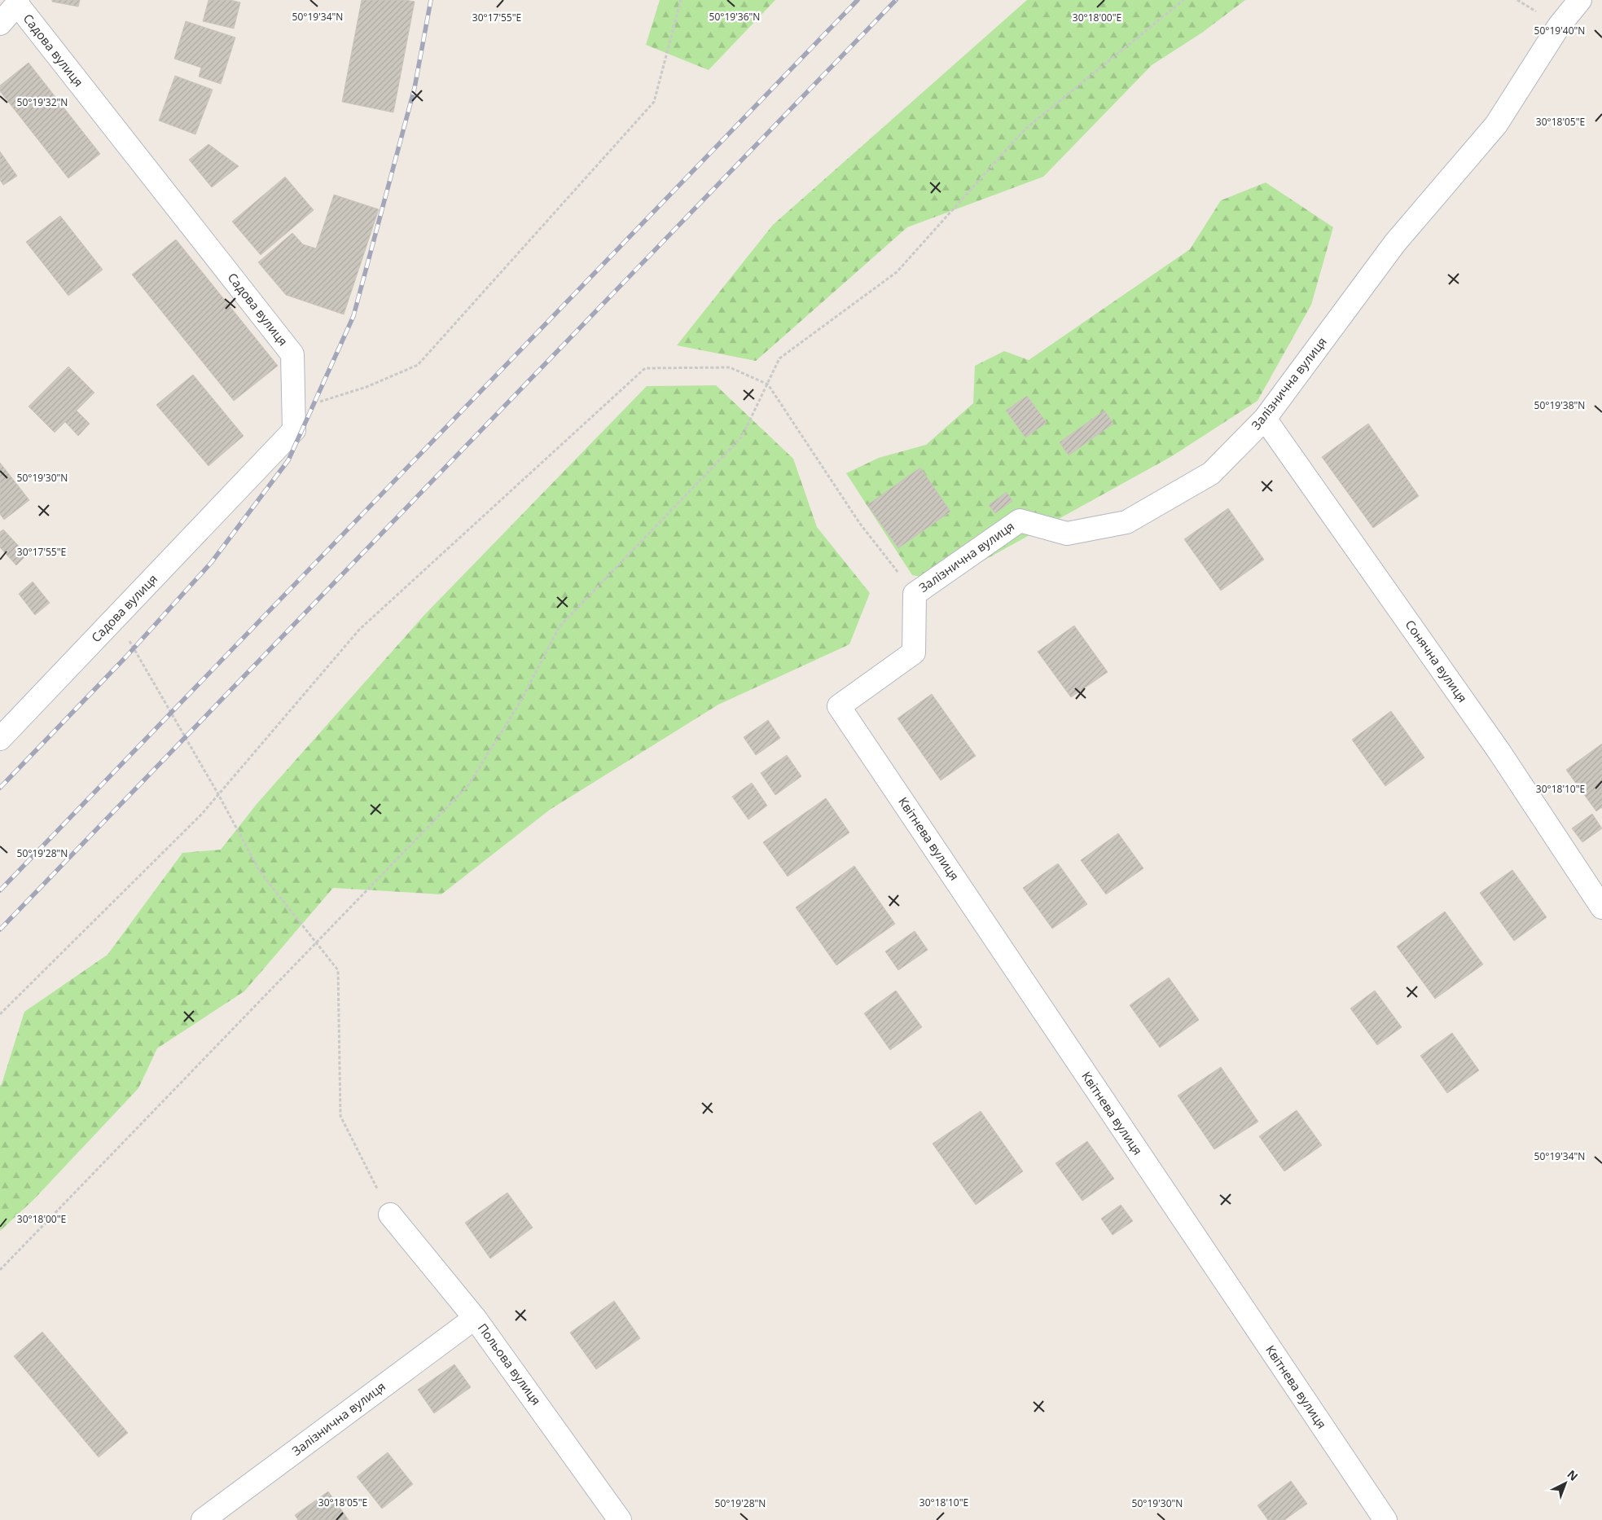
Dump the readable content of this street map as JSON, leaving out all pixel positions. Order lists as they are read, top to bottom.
{
  "streets": {
    "street": [
      "Садова вулиця",
      "Залізнична вулиця",
      "Сонячна вулиця",
      "Квітнева вулиця",
      "Польова вулиця"
    ]
  },
  "crossings": [
    ["Залізнична вулиця", "Сонячна вулиця"],
    ["Залізнична вулиця", "Квітнева вулиця"],
    ["Залізнична вулиця", "Польова вулиця"]
  ],
  "north": "top right",
  "coordinates": [
    "50°19'34\"N",
    "50°19'36\"N",
    "30°17'55\"E",
    "30°18'00\"E",
    "50°19'40\"N",
    "50°19'32\"N",
    "30°18'05\"E",
    "50°19'38\"N",
    "50°19'30\"N",
    "30°18'10\"E",
    "50°19'28\"N"
  ]
}
